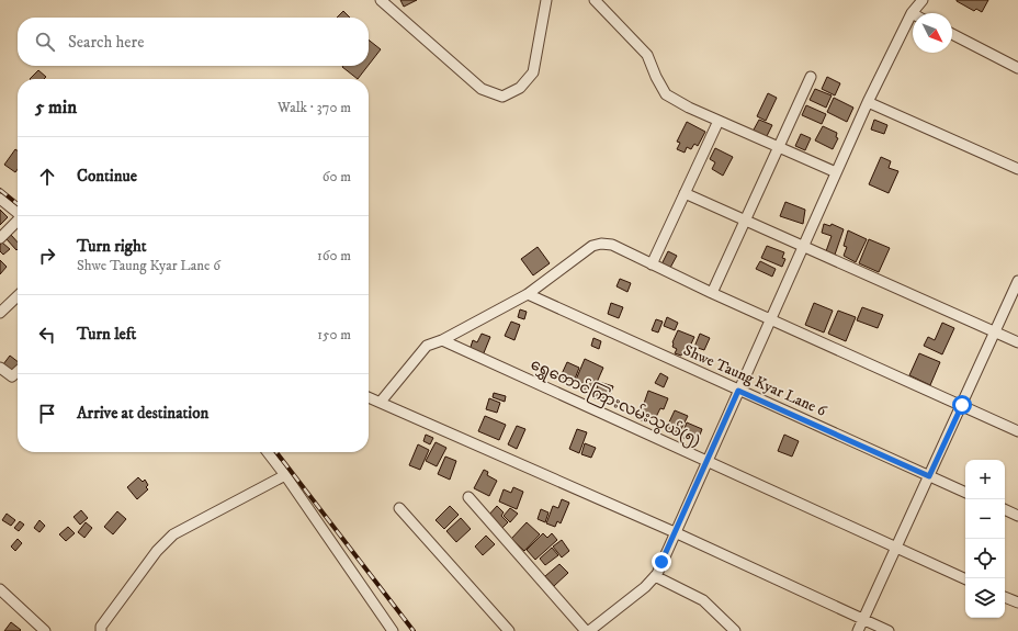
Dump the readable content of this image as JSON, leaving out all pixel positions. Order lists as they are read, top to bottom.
{
  "streets": {
    "street": ["Shwe Taung Kyar Lane 6", "ရွှေတောင်ကြားလမ်းသွယ်(၅)"]
  },
  "north": "bottom right",
  "page": {
    "search": "Search here",
    "heading": ["5 min", "Walk · 370 m"],
    "list": [
      ["Continue", "60 m"],
      ["Turn right", "Shwe Taung Kyar Lane 6", "160 m"],
      ["Turn left", "150 m"],
      "Arrive at destination"
    ],
    "map_buttons": ["+", "−"]
  }
}
